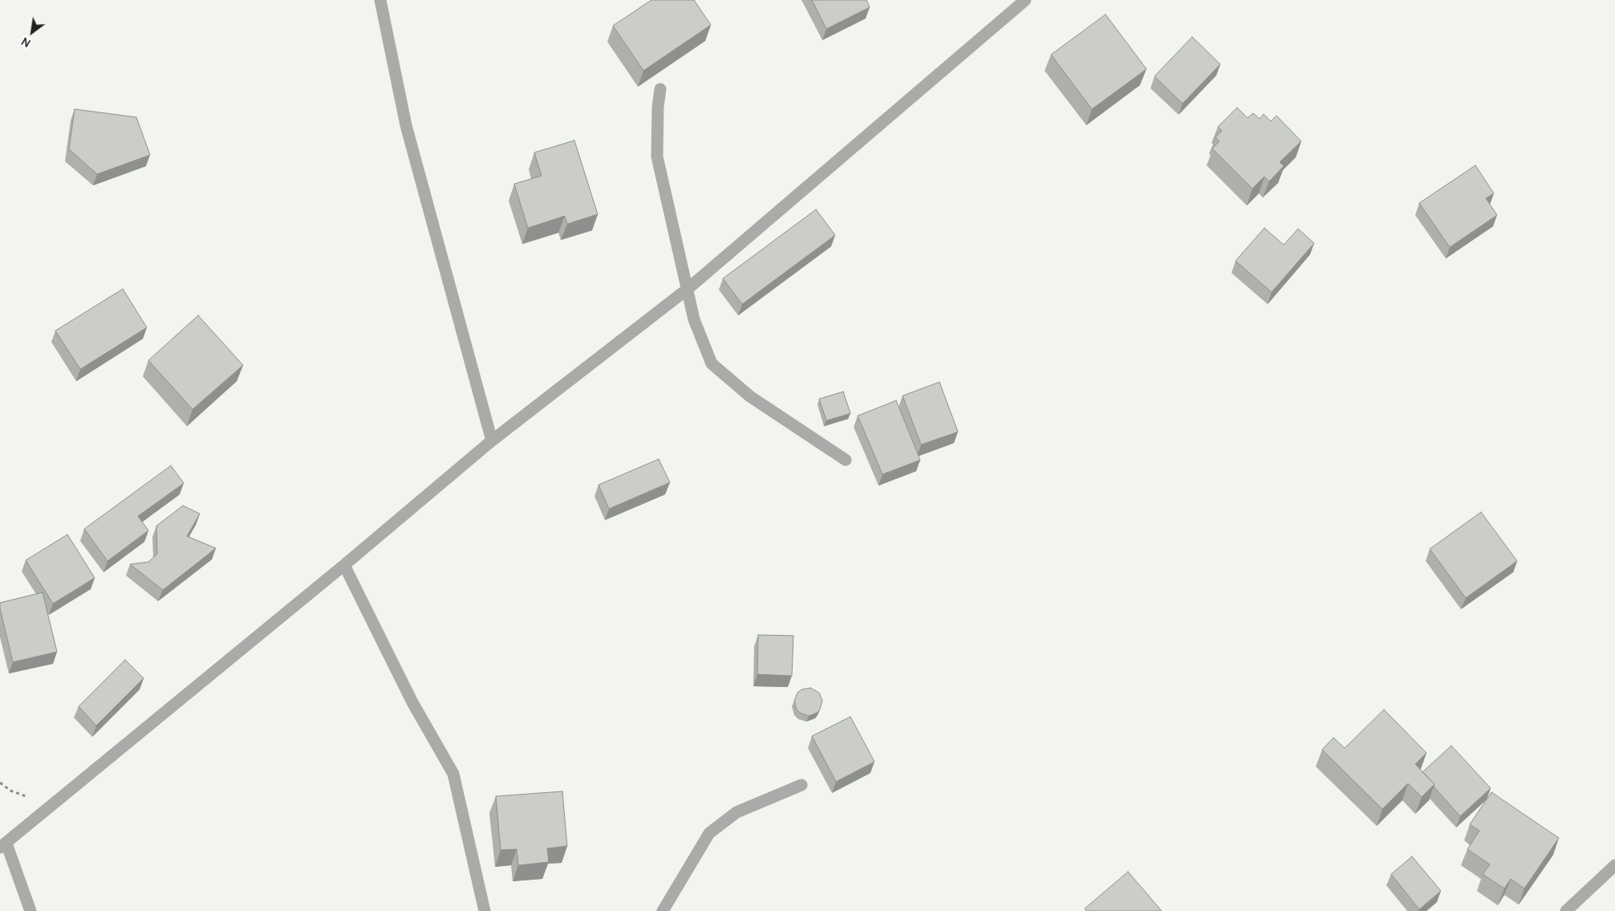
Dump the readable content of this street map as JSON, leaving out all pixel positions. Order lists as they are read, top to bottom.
{
  "north": "bottom left"
}
